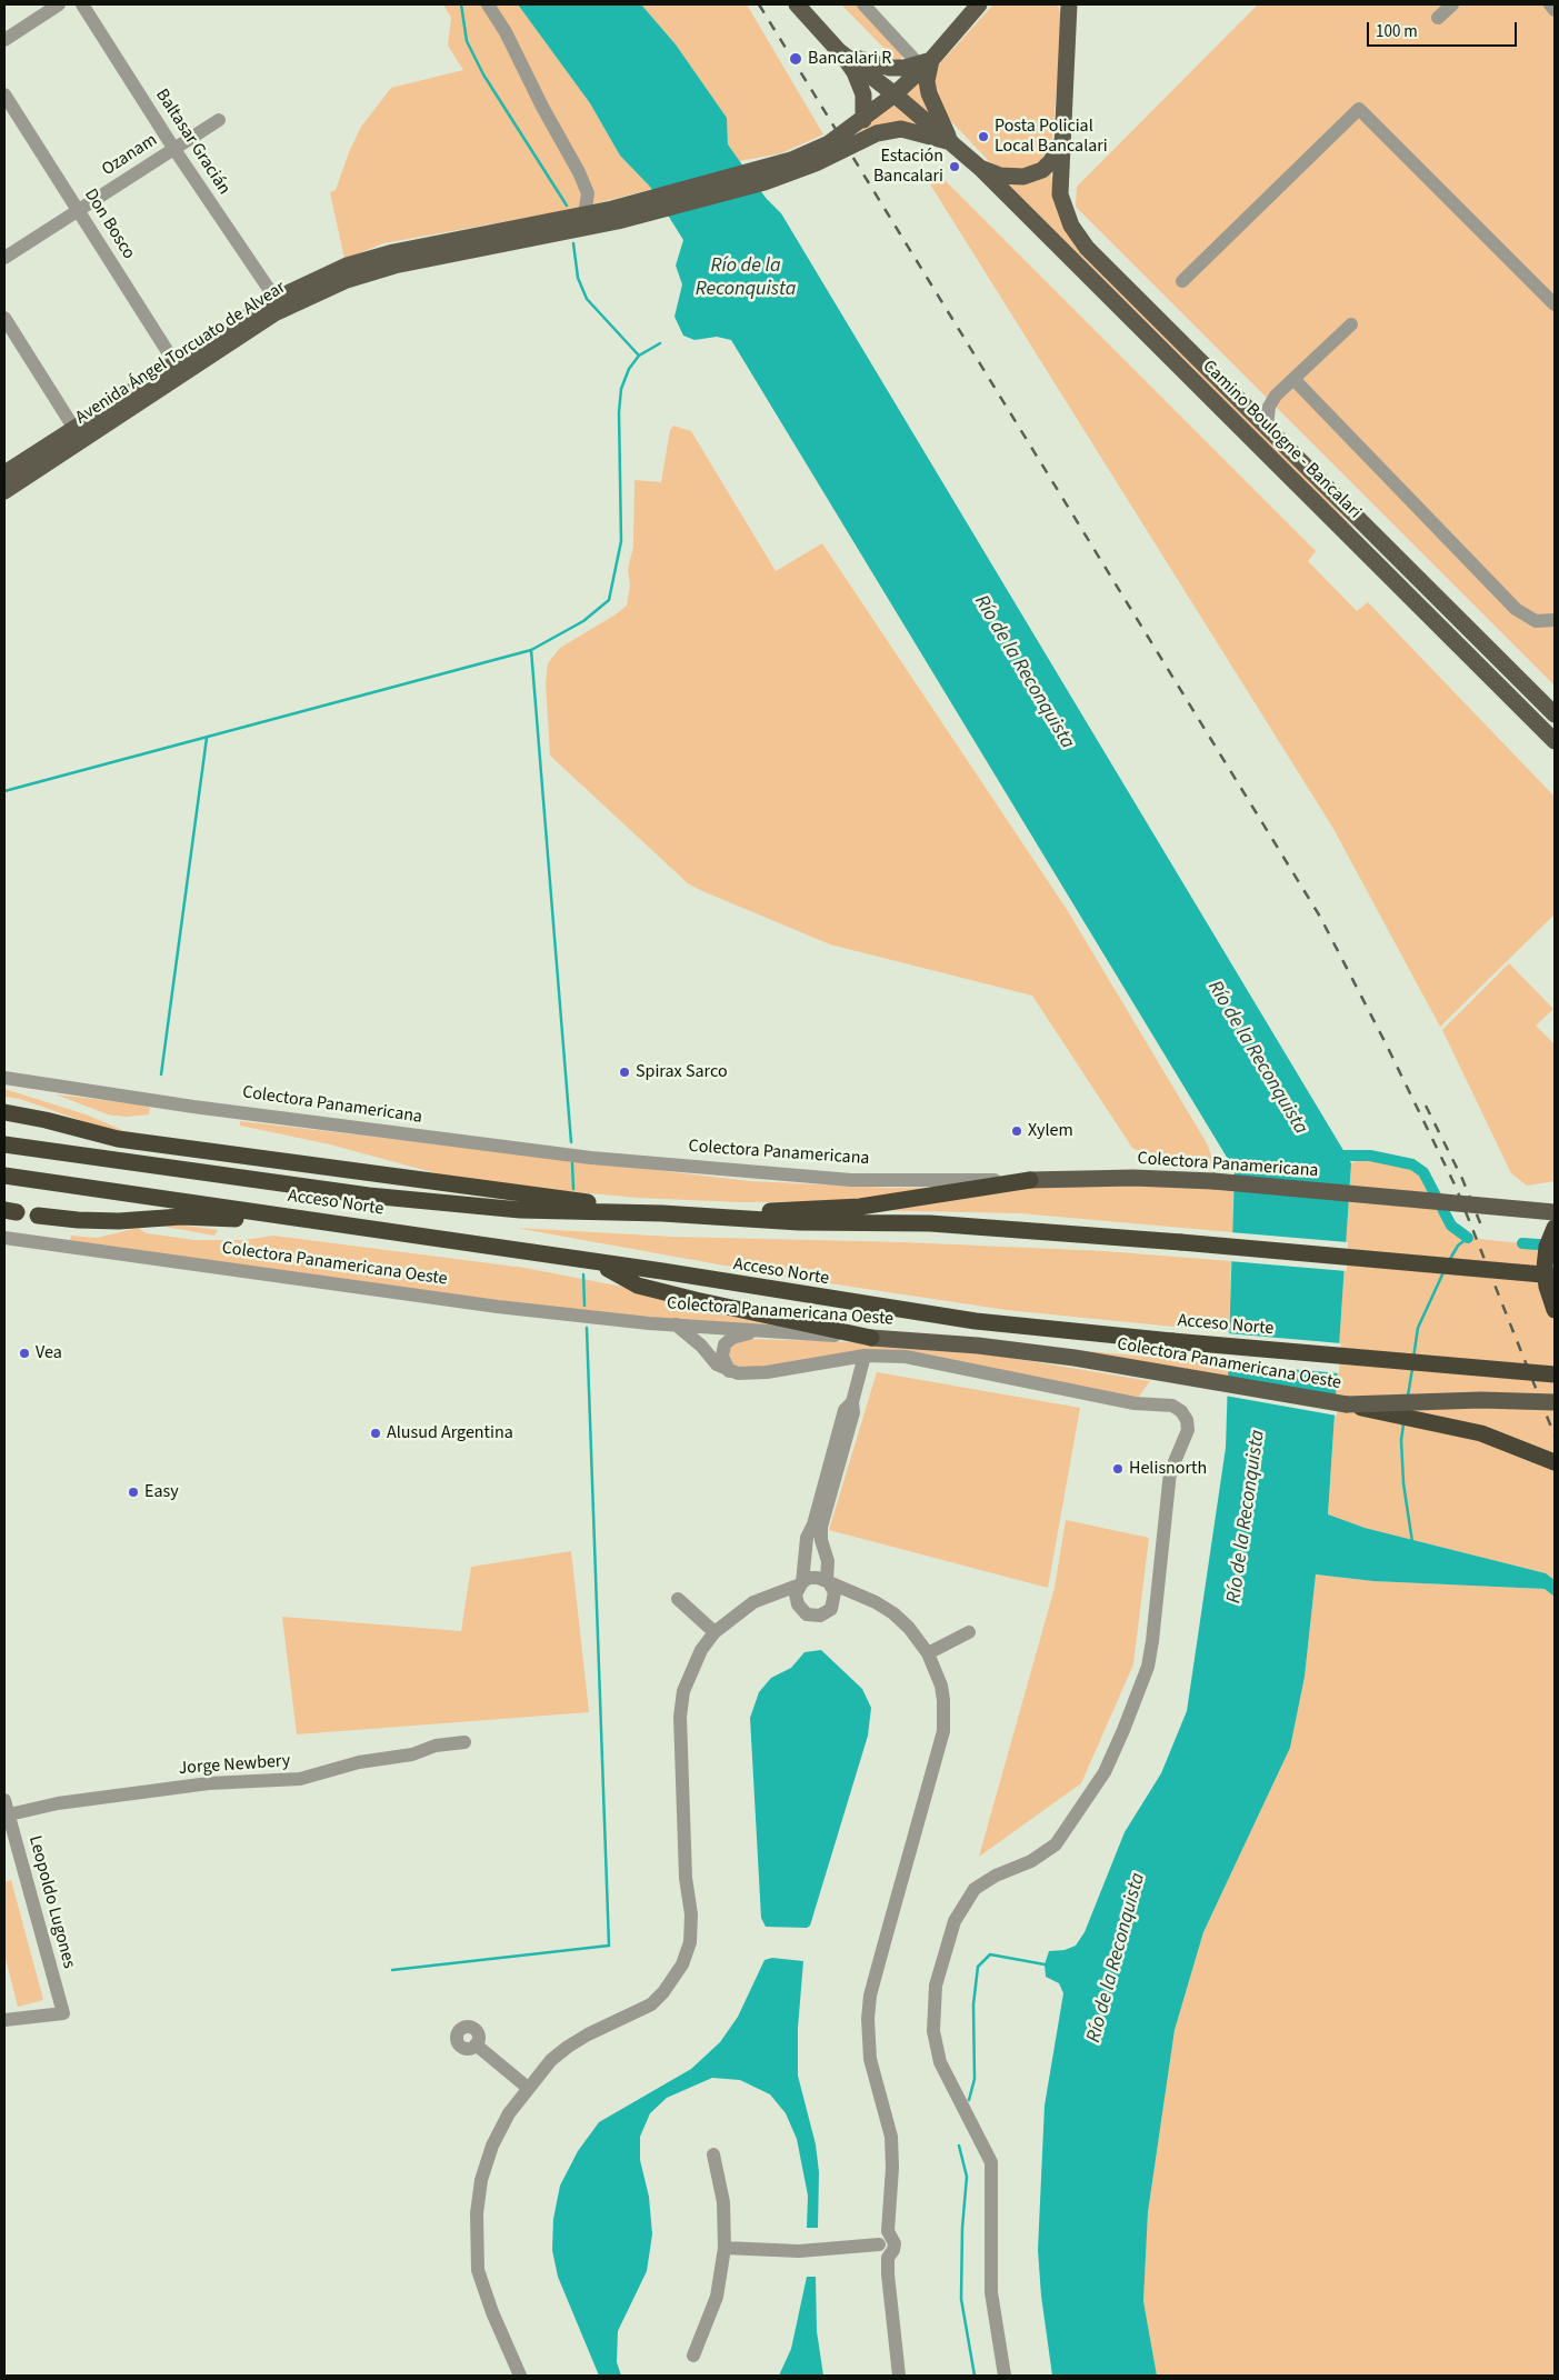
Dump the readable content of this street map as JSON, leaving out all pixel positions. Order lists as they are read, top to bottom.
{
  "streets": {
    "highway": ["Acceso Norte"],
    "main road": [
      "Avenida Ángel Torcuato de Alvear",
      "Camino Boulogne - Bancalari",
      "Colectora Panamericana",
      "Colectora Panamericana Oeste"
    ],
    "street": [
      "Baltasar Gracián",
      "Ozanam",
      "Don Bosco",
      "Jorge Newbery",
      "Leopoldo Lugones"
    ]
  },
  "crossings": [
    ["Baltasar Gracián", "Ozanam"],
    ["Baltasar Gracián", "Avenida Ángel Torcuato de Alvear"],
    ["Ozanam", "Don Bosco"],
    ["Don Bosco", "Avenida Ángel Torcuato de Alvear"],
    ["Jorge Newbery", "Leopoldo Lugones"]
  ],
  "water": ["Río de la Reconquista"],
  "places": [
    "Bancalari R",
    "Posta Policial Local Bancalari",
    "Estación Bancalari",
    "Spirax Sarco",
    "Xylem",
    "Vea",
    "Alusud Argentina",
    "Helisnorth",
    "Easy"
  ],
  "scale_bar": "100 m"
}
